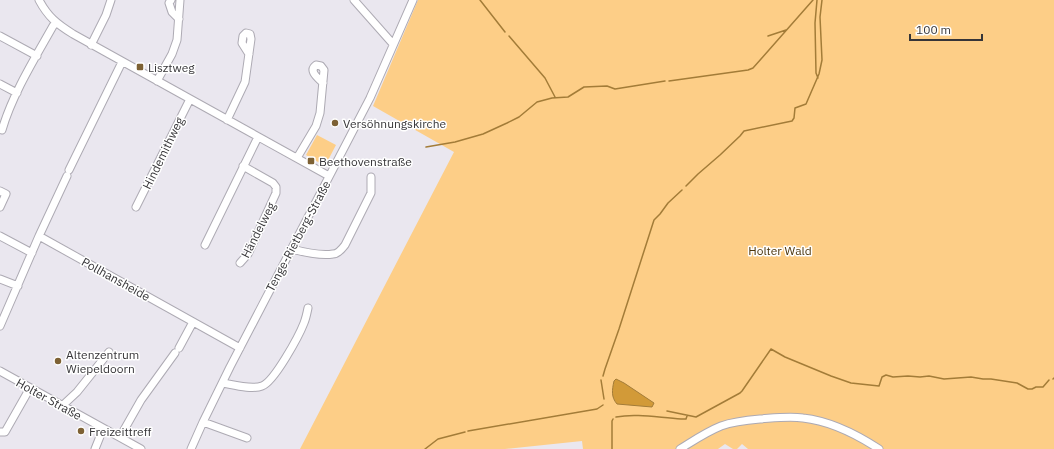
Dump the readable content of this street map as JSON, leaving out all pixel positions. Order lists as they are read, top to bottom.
{
  "streets": {
    "street": [
      "Hindemithweg",
      "Händelweg",
      "Tenge-Rietberg-Straße",
      "Pollhansheide",
      "Holter Straße"
    ]
  },
  "crossings": [
    ["Tenge-Rietberg-Straße", "Pollhansheide"]
  ],
  "parks": ["Holter Wald"],
  "places": {
    "transit": ["Lisztweg", "Beethovenstraße"],
    "other": ["Versöhnungskirche", "Altenzentrum Wiepeldoorn", "Freizeittreff"]
  },
  "scale_bar": "100 m"
}
